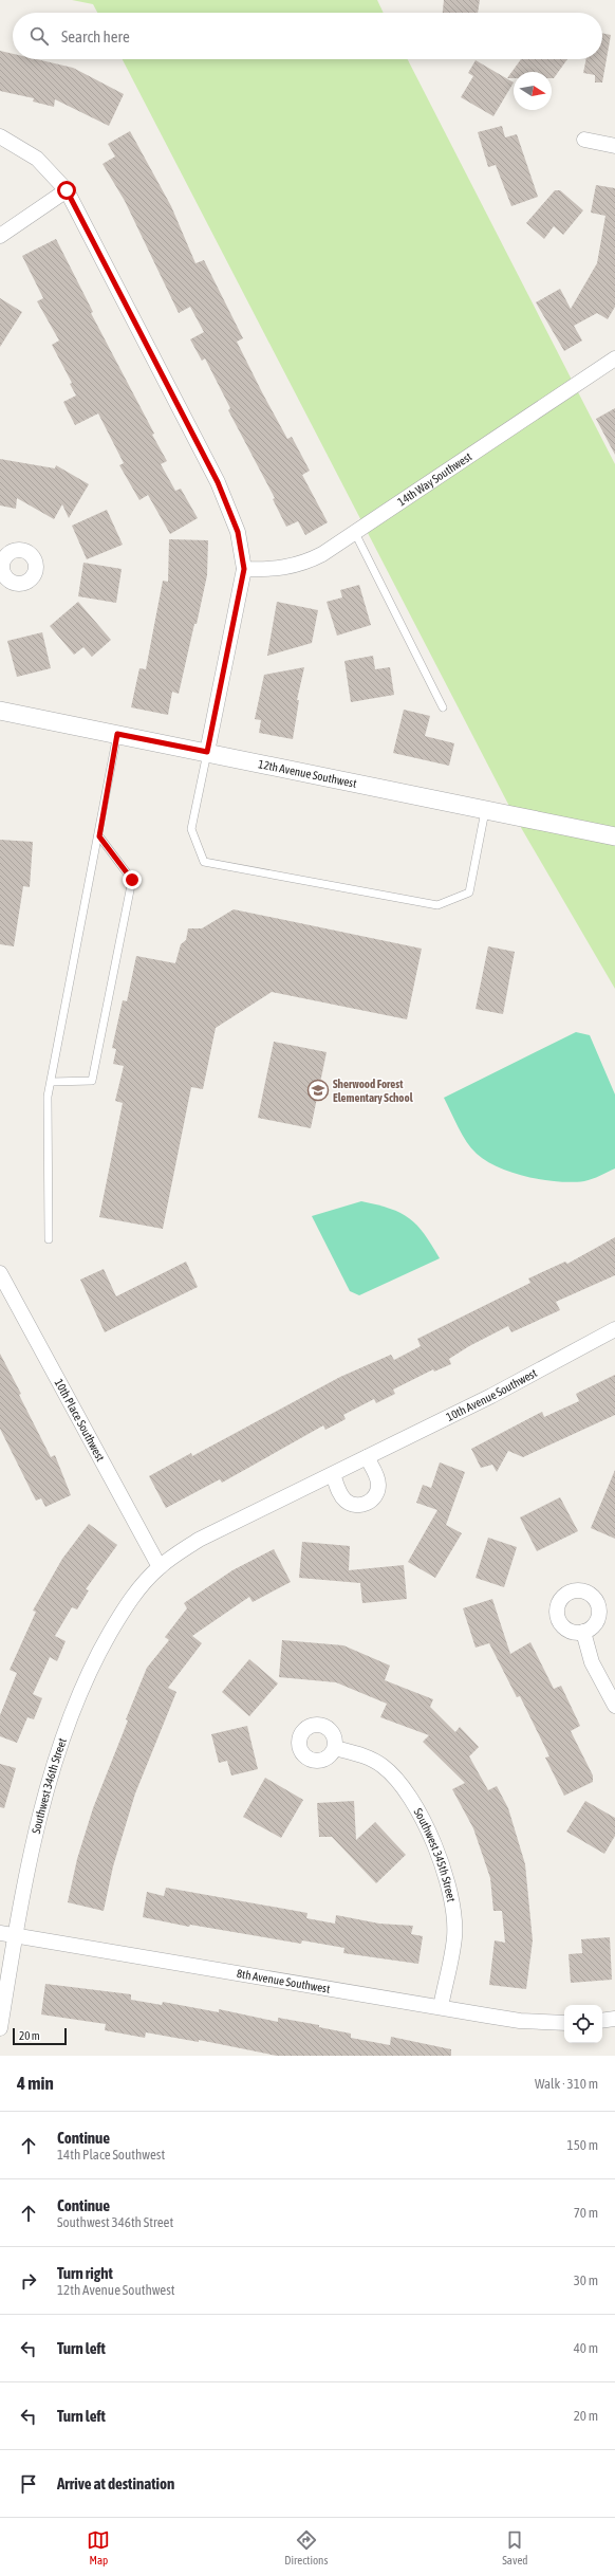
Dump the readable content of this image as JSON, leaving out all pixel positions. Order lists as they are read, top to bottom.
{
  "streets": {
    "street": [
      "14th Way Southwest",
      "12th Avenue Southwest",
      "10th Avenue Southwest",
      "10th Place Southwest",
      "Southwest 346th Street",
      "Southwest 345th Street",
      "8th Avenue Southwest"
    ]
  },
  "crossings": [
    ["10th Avenue Southwest", "10th Place Southwest"],
    ["10th Avenue Southwest", "Southwest 346th Street"],
    ["10th Place Southwest", "Southwest 346th Street"],
    ["Southwest 346th Street", "8th Avenue Southwest"],
    ["Southwest 345th Street", "8th Avenue Southwest"]
  ],
  "places": {
    "school or university": ["Sherwood Forest Elementary School"]
  },
  "scale_bar": "20 m",
  "north": "right",
  "page": {
    "search": "Search here",
    "scale": "20 m",
    "heading": ["4 min", "Walk · 310 m"],
    "list": [
      ["Continue", "14th Place Southwest", "150 m"],
      ["Continue", "Southwest 346th Street", "70 m"],
      ["Turn right", "12th Avenue Southwest", "30 m"],
      ["Turn left", "40 m"],
      ["Turn left", "20 m"],
      "Arrive at destination"
    ],
    "nav": ["Map", "Directions", "Saved"]
  }
}
